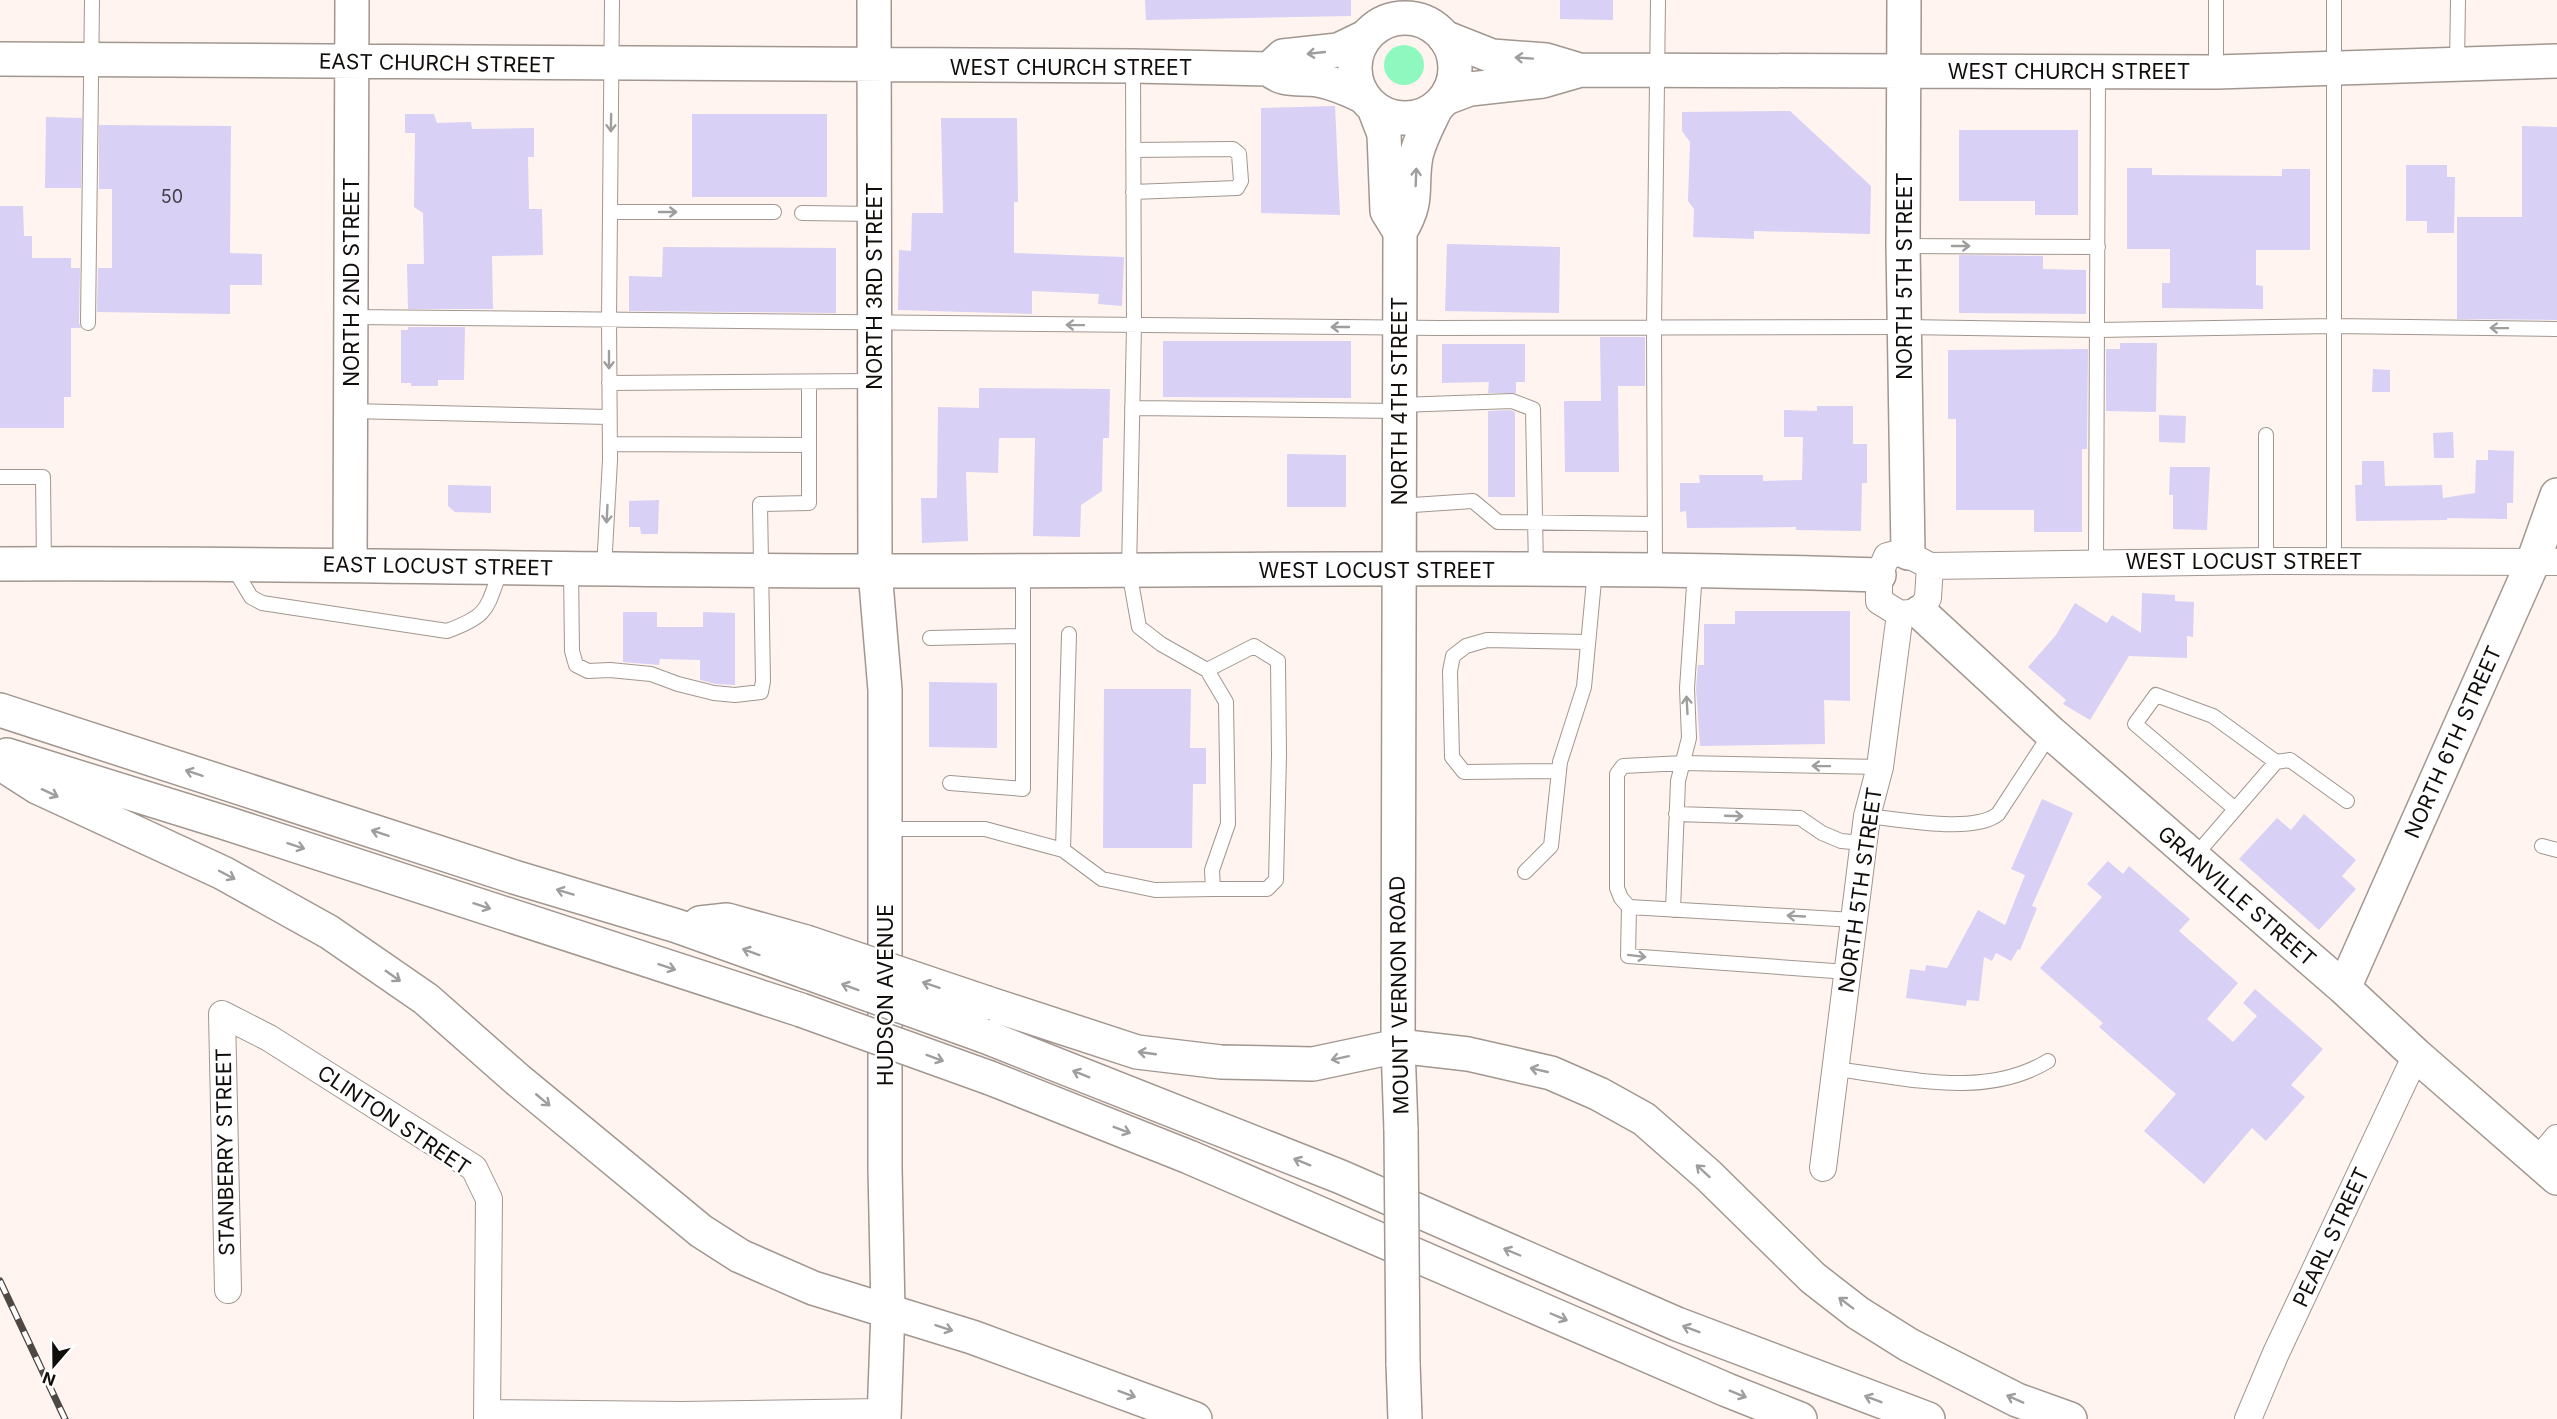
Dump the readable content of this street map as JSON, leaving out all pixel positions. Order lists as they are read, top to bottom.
{
  "streets": {
    "main road": [
      "EAST CHURCH STREET",
      "WEST CHURCH STREET",
      "NORTH 5TH STREET",
      "NORTH 2ND STREET",
      "NORTH 3RD STREET",
      "NORTH 4TH STREET",
      "WEST LOCUST STREET",
      "EAST LOCUST STREET",
      "NORTH 6TH STREET",
      "GRANVILLE STREET",
      "HUDSON AVENUE",
      "MOUNT VERNON ROAD"
    ],
    "street": ["CLINTON STREET", "STANBERRY STREET", "PEARL STREET"]
  },
  "crossings": [
    ["EAST CHURCH STREET", "WEST CHURCH STREET"],
    ["EAST CHURCH STREET", "NORTH 2ND STREET"],
    ["EAST CHURCH STREET", "NORTH 3RD STREET"],
    ["WEST CHURCH STREET", "NORTH 5TH STREET"],
    ["WEST CHURCH STREET", "NORTH 3RD STREET"],
    ["WEST CHURCH STREET", "NORTH 4TH STREET"],
    ["NORTH 5TH STREET", "WEST LOCUST STREET"],
    ["NORTH 5TH STREET", "GRANVILLE STREET"],
    ["NORTH 2ND STREET", "EAST LOCUST STREET"],
    ["NORTH 3RD STREET", "WEST LOCUST STREET"],
    ["NORTH 3RD STREET", "EAST LOCUST STREET"],
    ["NORTH 3RD STREET", "HUDSON AVENUE"],
    ["NORTH 4TH STREET", "WEST LOCUST STREET"],
    ["NORTH 4TH STREET", "MOUNT VERNON ROAD"],
    ["WEST LOCUST STREET", "EAST LOCUST STREET"],
    ["WEST LOCUST STREET", "NORTH 6TH STREET"],
    ["WEST LOCUST STREET", "GRANVILLE STREET"],
    ["WEST LOCUST STREET", "HUDSON AVENUE"],
    ["WEST LOCUST STREET", "MOUNT VERNON ROAD"],
    ["EAST LOCUST STREET", "HUDSON AVENUE"],
    ["NORTH 6TH STREET", "GRANVILLE STREET"],
    ["GRANVILLE STREET", "PEARL STREET"],
    ["CLINTON STREET", "STANBERRY STREET"]
  ],
  "house_numbers": ["50"],
  "north": "bottom"
}
